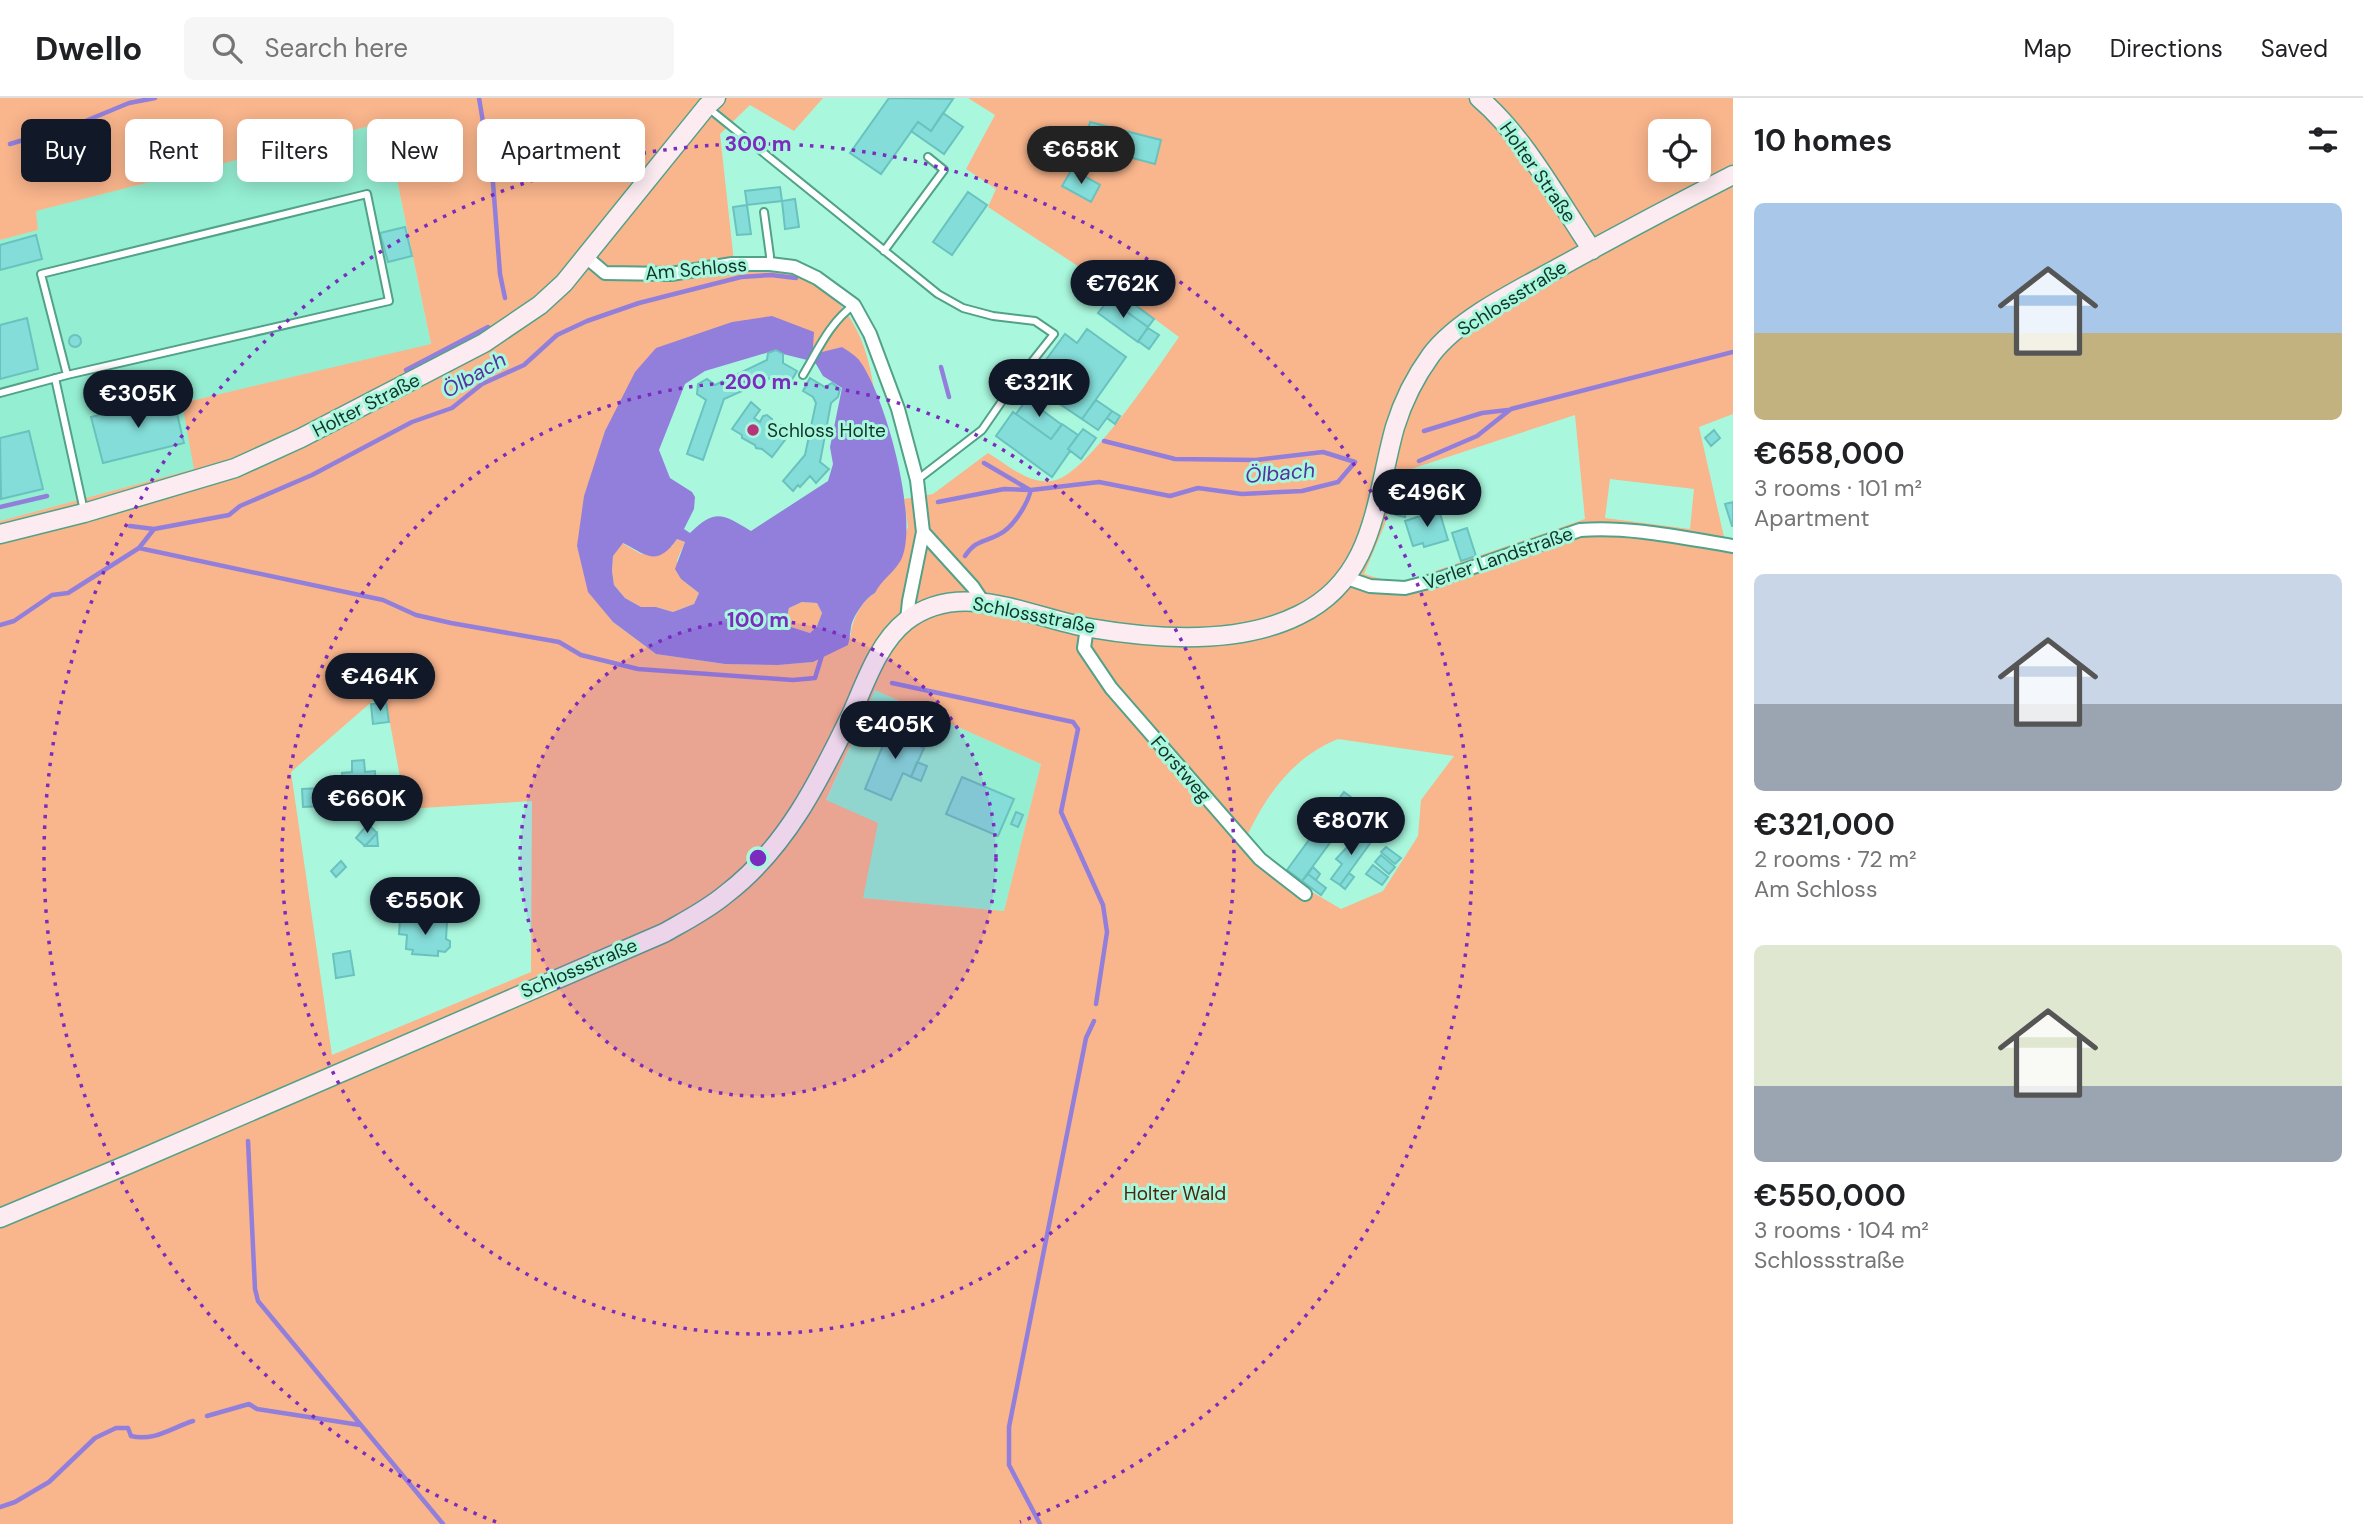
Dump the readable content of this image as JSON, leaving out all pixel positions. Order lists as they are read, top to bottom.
{
  "streets": {
    "main road": ["Holter Straße", "Schlossstraße"],
    "street": ["Am Schloss", "Verler Landstraße", "Forstweg"]
  },
  "crossings": [
    ["Holter Straße", "Am Schloss"],
    ["Holter Straße", "Schlossstraße"],
    ["Am Schloss", "Schlossstraße"],
    ["Schlossstraße", "Verler Landstraße"],
    ["Schlossstraße", "Forstweg"]
  ],
  "water": ["Ölbach"],
  "parks": ["Holter Wald"],
  "places": ["Schloss Holte"],
  "page": {
    "header": "Dwello",
    "search": "Search here",
    "nav": ["Map", "Directions", "Saved"],
    "heading": "10 homes",
    "chip": [
      "Buy",
      "Rent",
      "Filters",
      "New",
      "Apartment"
    ],
    "price": [
      "€658K",
      "€762K",
      "€321K",
      "€305K",
      "€496K",
      "€464K",
      "€405K",
      "€660K",
      "€807K",
      "€550K"
    ],
    "list": [
      {
        "name": "€658,000",
        "note": "3 rooms · 101 m² · Apartment"
      },
      {
        "name": "€321,000",
        "note": "2 rooms · 72 m² · Am Schloss"
      },
      {
        "name": "€550,000",
        "note": "3 rooms · 104 m² · Schlossstraße"
      }
    ]
  },
  "rings": ["300 m", "200 m", "100 m"]
}
